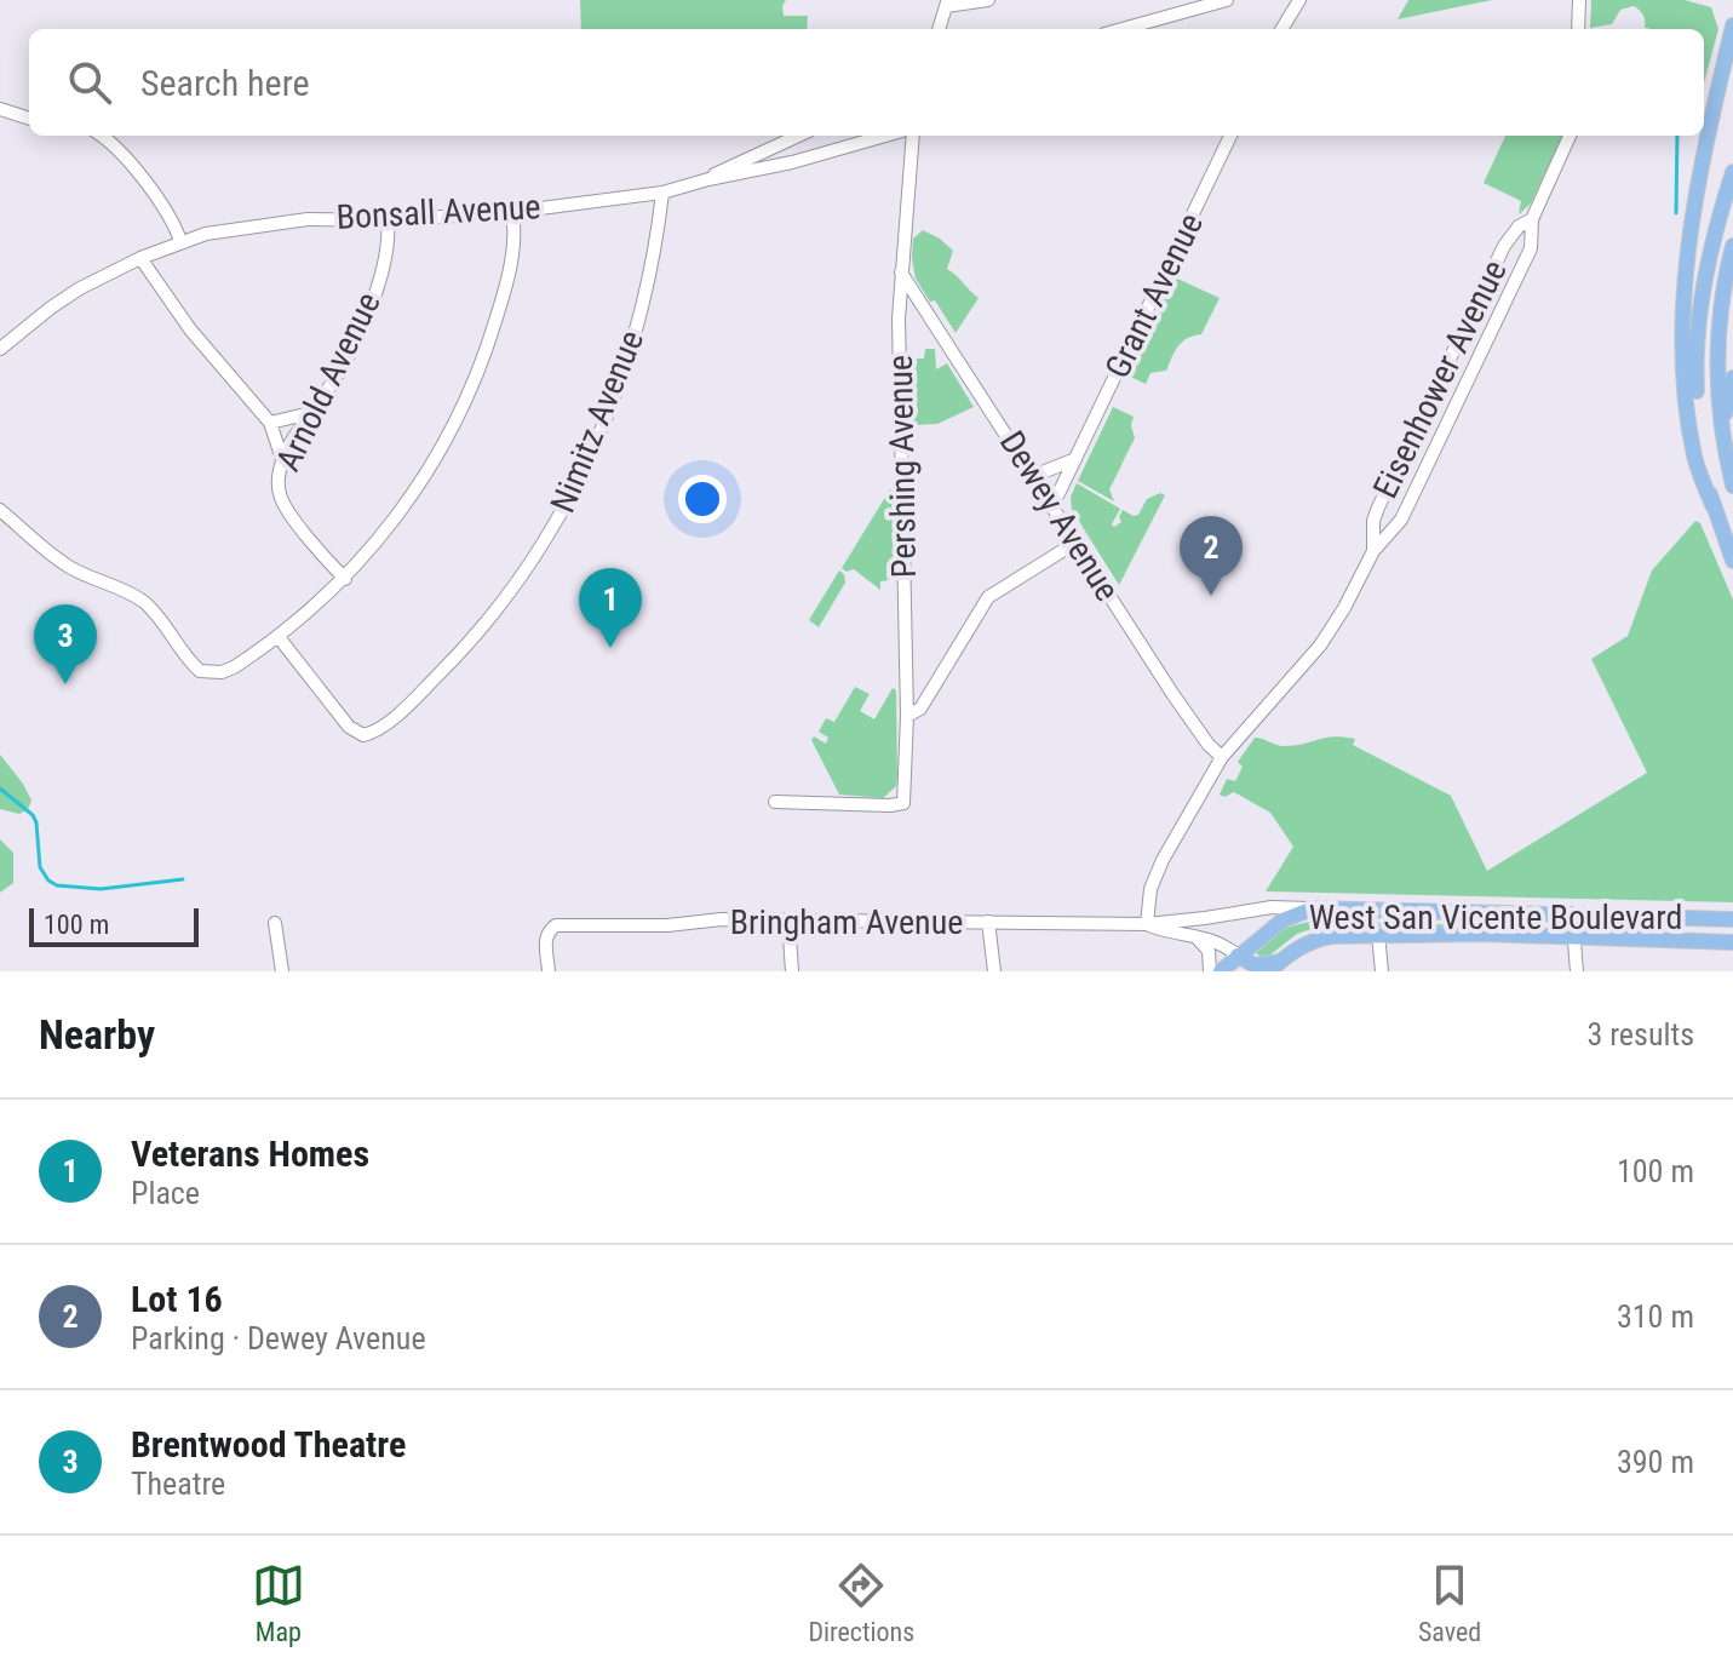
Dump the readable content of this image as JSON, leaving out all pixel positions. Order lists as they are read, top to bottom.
{
  "streets": {
    "main road": ["West San Vicente Boulevard"],
    "street": [
      "Bonsall Avenue",
      "Grant Avenue",
      "Eisenhower Avenue",
      "Arnold Avenue",
      "Nimitz Avenue",
      "Pershing Avenue",
      "Dewey Avenue",
      "Bringham Avenue"
    ]
  },
  "crossings": [
    ["Bonsall Avenue", "Arnold Avenue"],
    ["Bonsall Avenue", "Nimitz Avenue"],
    ["Grant Avenue", "Dewey Avenue"],
    ["Eisenhower Avenue", "Dewey Avenue"],
    ["Eisenhower Avenue", "Bringham Avenue"],
    ["Pershing Avenue", "Dewey Avenue"],
    ["West San Vicente Boulevard", "Bringham Avenue"]
  ],
  "scale_bar": "100 m",
  "page": {
    "search": "Search here",
    "pins": ["2", "1", "3"],
    "scale": "100 m",
    "heading": ["Nearby", "3 results"],
    "list": [
      {
        "mark": "1",
        "name": "Veterans Homes",
        "note": "Place",
        "value": "100 m"
      },
      {
        "mark": "2",
        "name": "Lot 16",
        "note": "Parking · Dewey Avenue",
        "value": "310 m"
      },
      {
        "mark": "3",
        "name": "Brentwood Theatre",
        "note": "Theatre",
        "value": "390 m"
      }
    ],
    "nav": ["Map", "Directions", "Saved"]
  }
}
